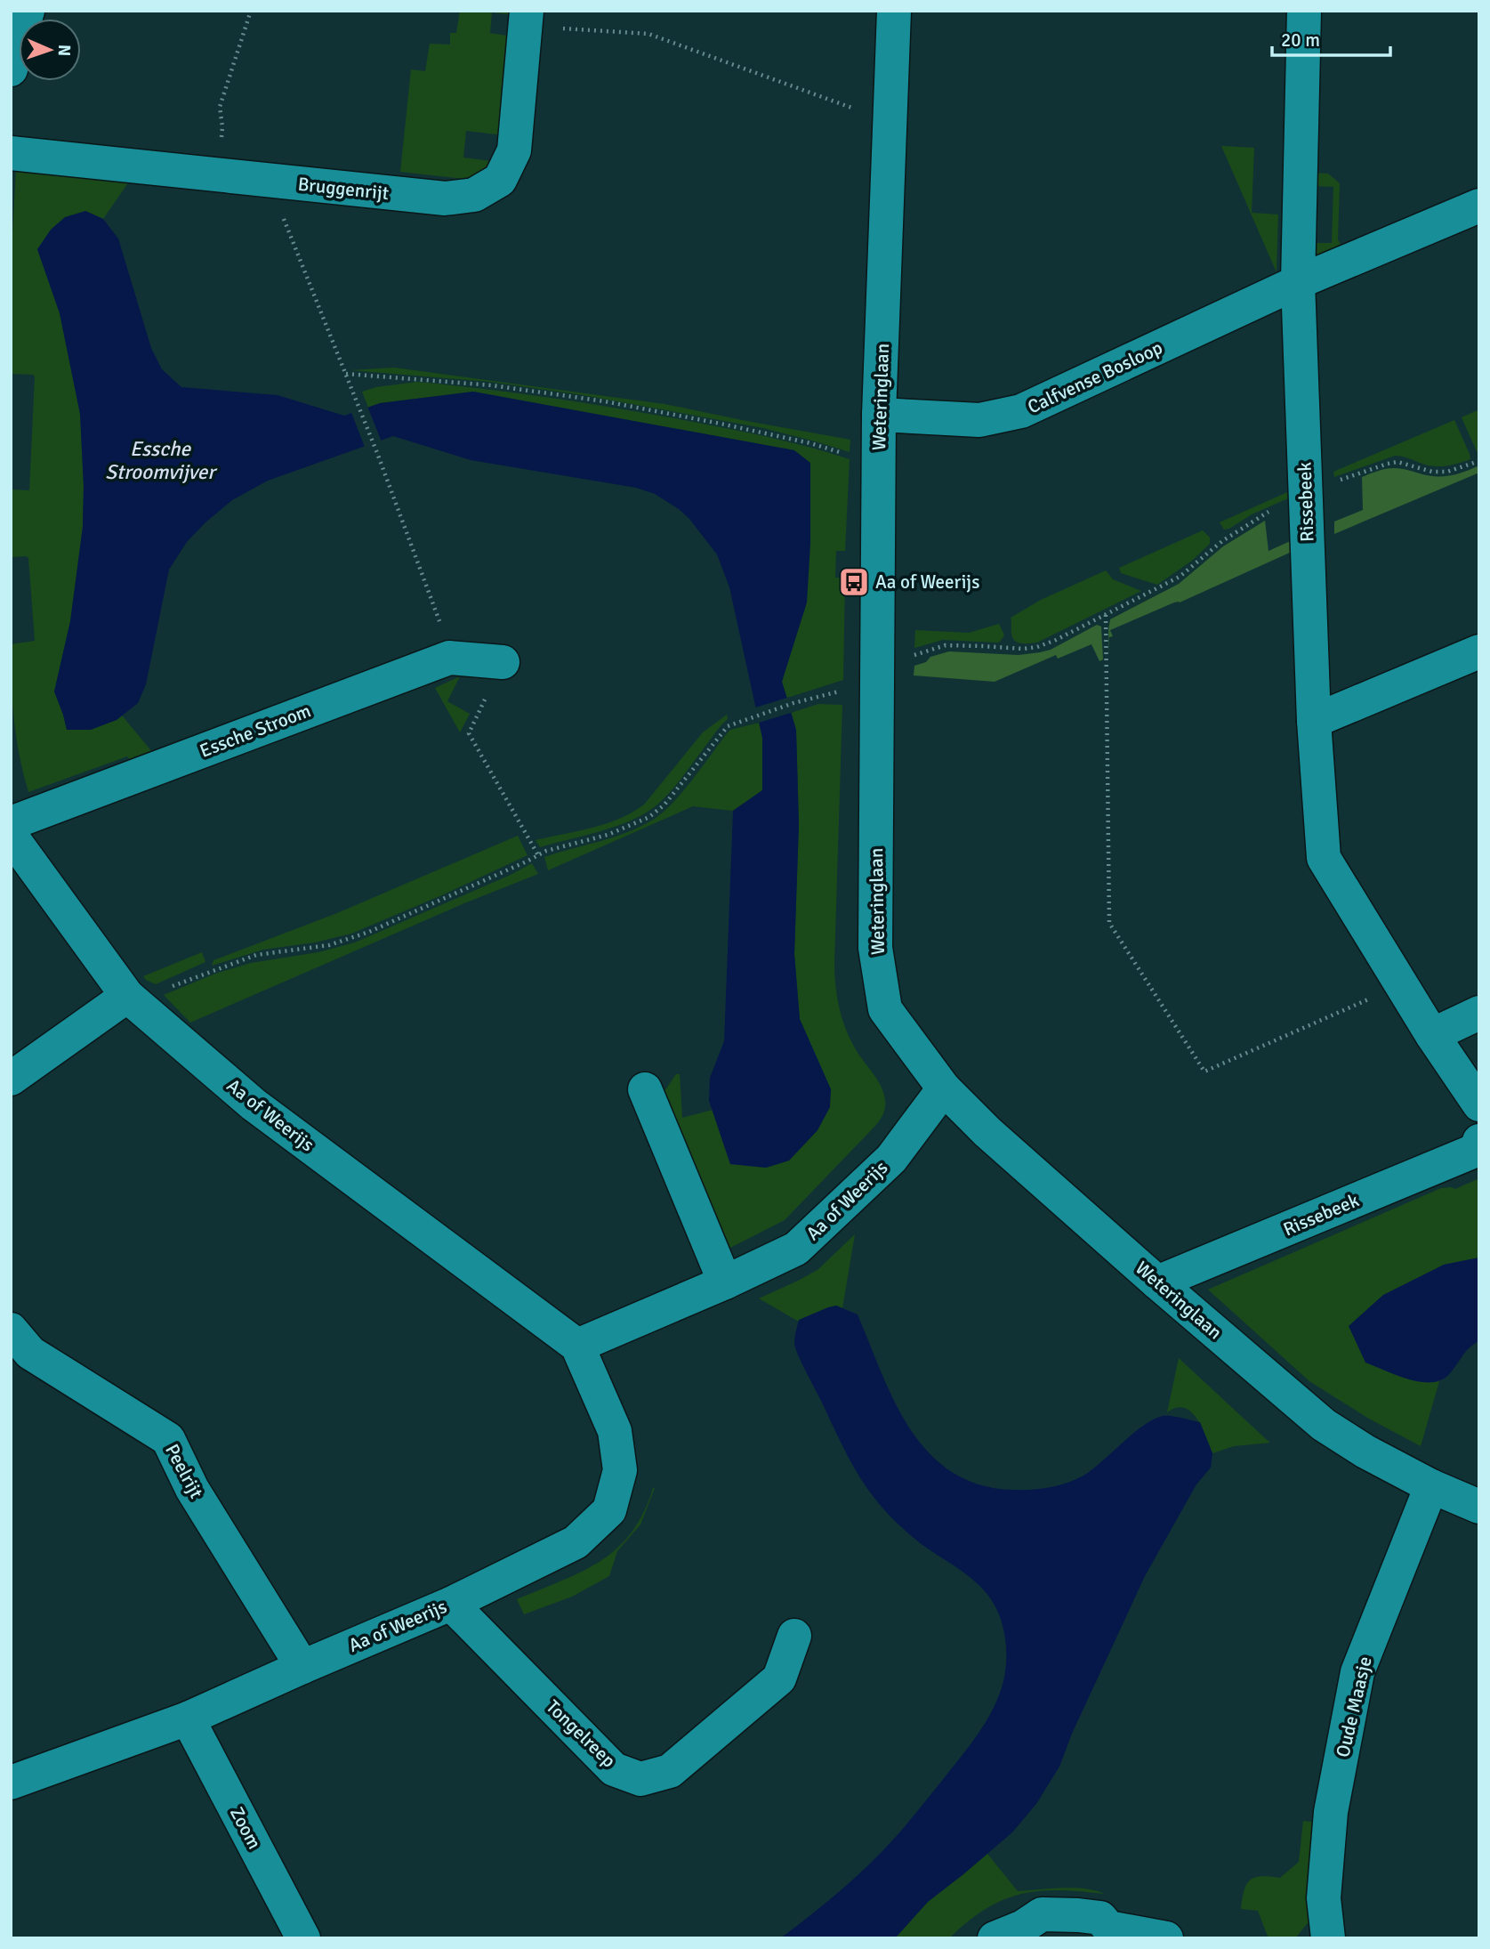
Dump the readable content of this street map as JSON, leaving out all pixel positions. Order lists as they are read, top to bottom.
{
  "streets": {
    "street": [
      "Bruggenrijt",
      "Calfvense Bosloop",
      "Weteringlaan",
      "Rissebeek",
      "Essche Stroom",
      "Aa of Weerijs",
      "Peelrijt",
      "Oude Maasje",
      "Tongelreep",
      "Zoom"
    ]
  },
  "crossings": [
    ["Calfvense Bosloop", "Weteringlaan"],
    ["Calfvense Bosloop", "Rissebeek"],
    ["Weteringlaan", "Rissebeek"],
    ["Weteringlaan", "Aa of Weerijs"],
    ["Weteringlaan", "Oude Maasje"],
    ["Aa of Weerijs", "Peelrijt"],
    ["Aa of Weerijs", "Tongelreep"],
    ["Aa of Weerijs", "Zoom"]
  ],
  "water": ["Essche Stroomvijver"],
  "places": {
    "bus stop": ["Aa of Weerijs"]
  },
  "scale_bar": "20 m",
  "north": "right"
}
